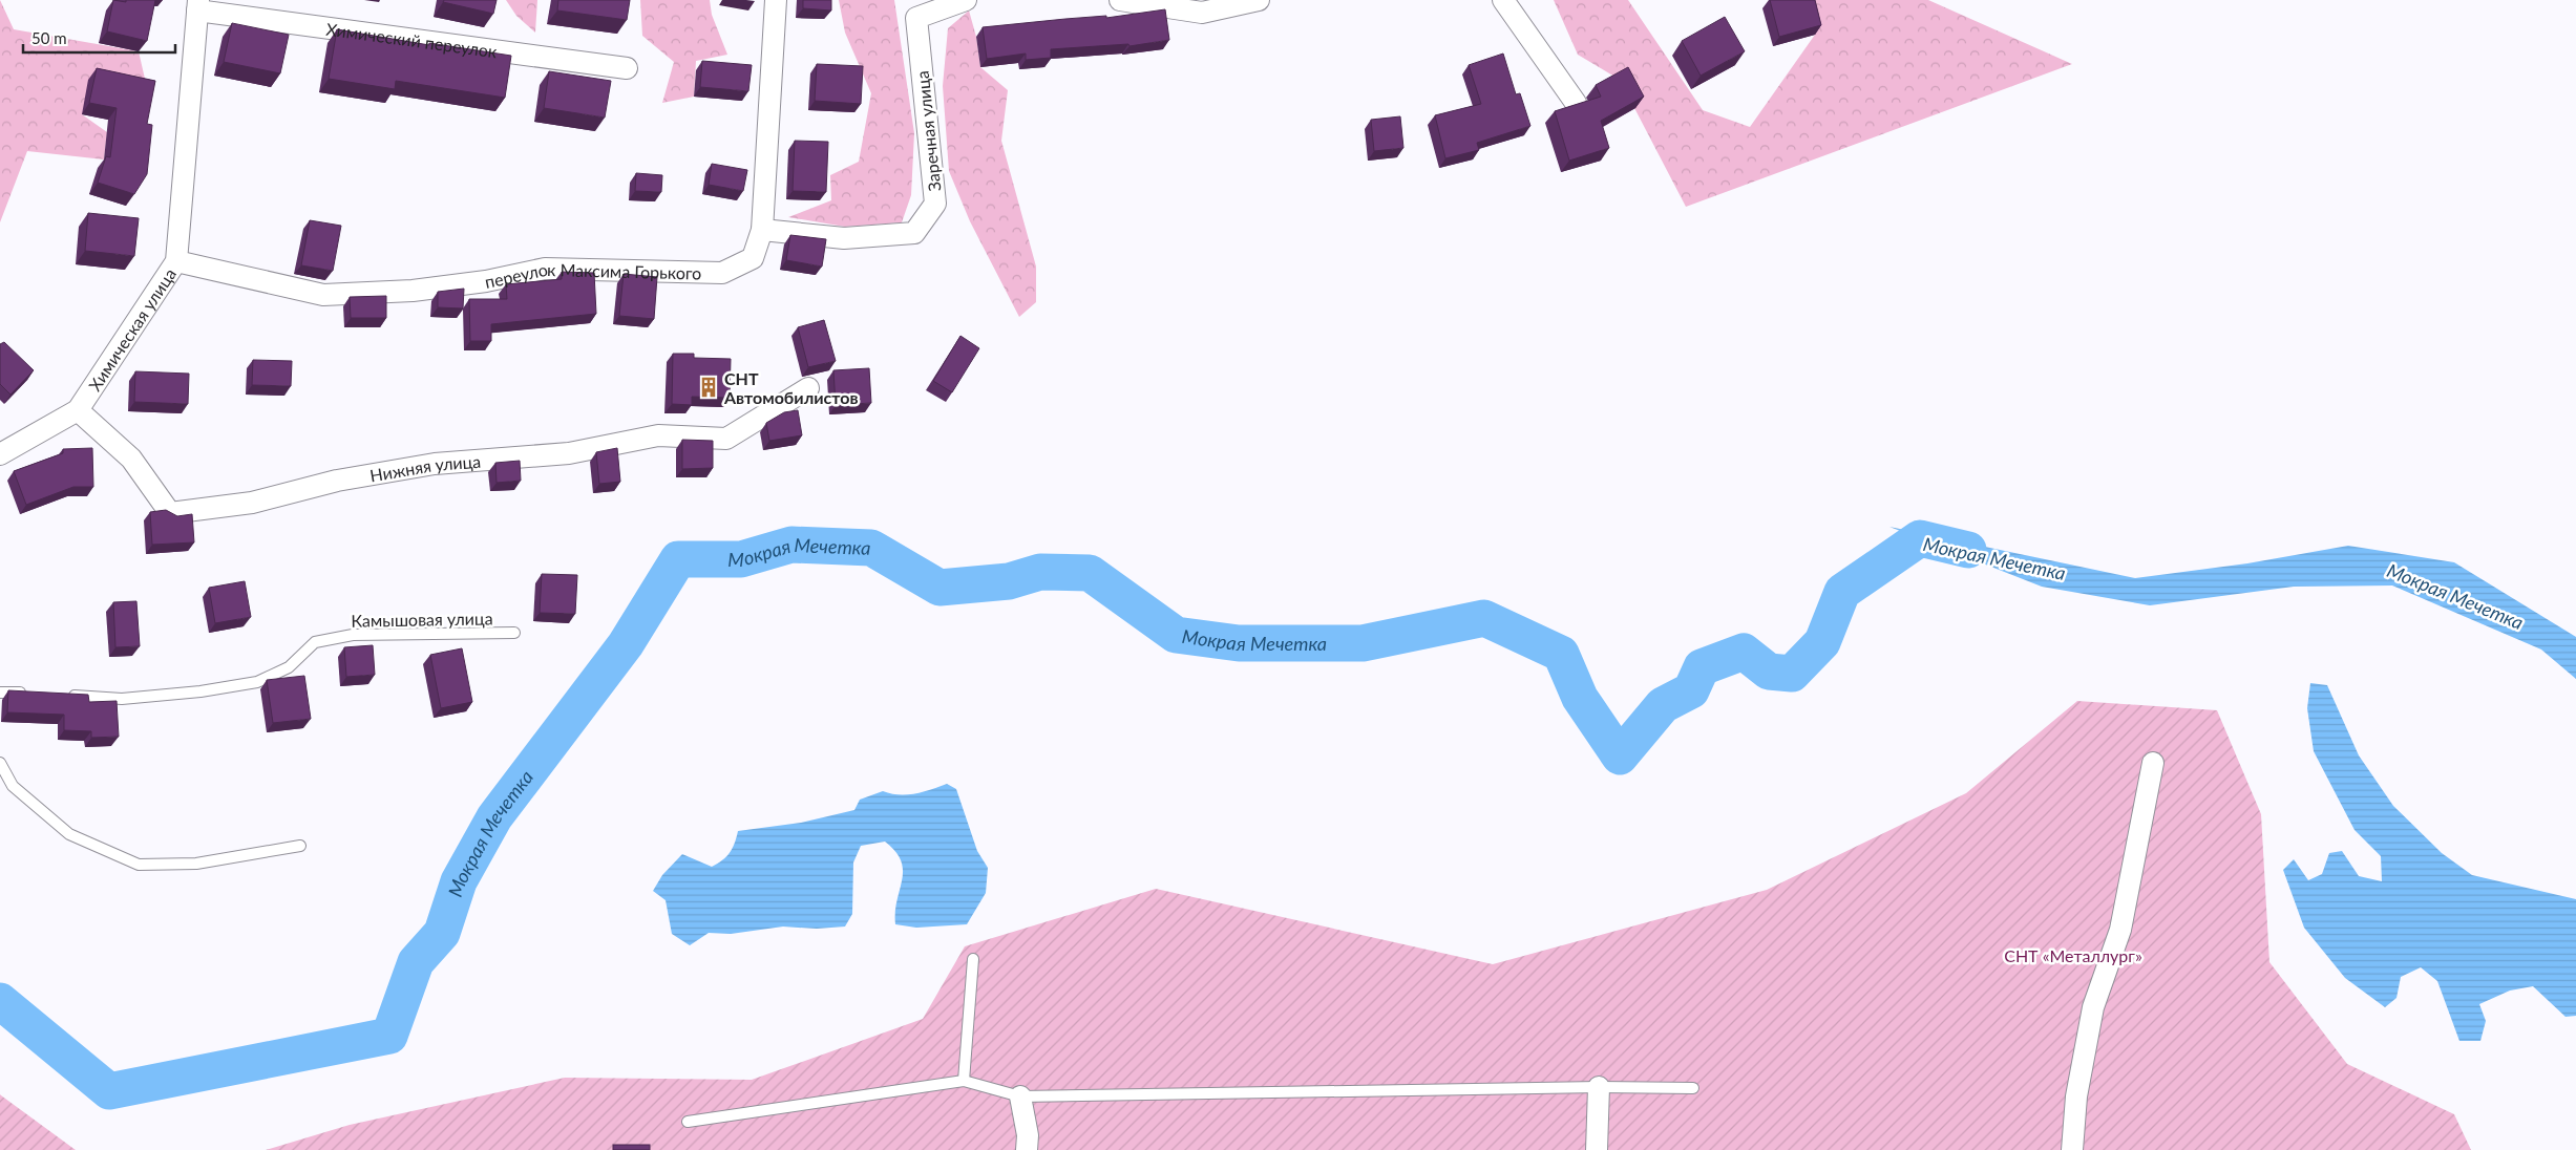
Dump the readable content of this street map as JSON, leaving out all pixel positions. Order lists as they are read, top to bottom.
{
  "streets": {
    "street": [
      "Химический переулок",
      "Заречная улица",
      "переулок Максима Горького",
      "Химическая улица",
      "Нижняя улица"
    ],
    "lane": ["Камышовая улица"]
  },
  "crossings": [
    ["Химический переулок", "Химическая улица"],
    ["Заречная улица", "переулок Максима Горького"],
    ["переулок Максима Горького", "Химическая улица"],
    ["Химическая улица", "Нижняя улица"]
  ],
  "water": ["Мокрая Мечетка"],
  "parks": ["СНТ «Металлург»"],
  "places": {
    "building": ["СНТ Автомобилистов"]
  },
  "scale_bar": "50 m"
}
